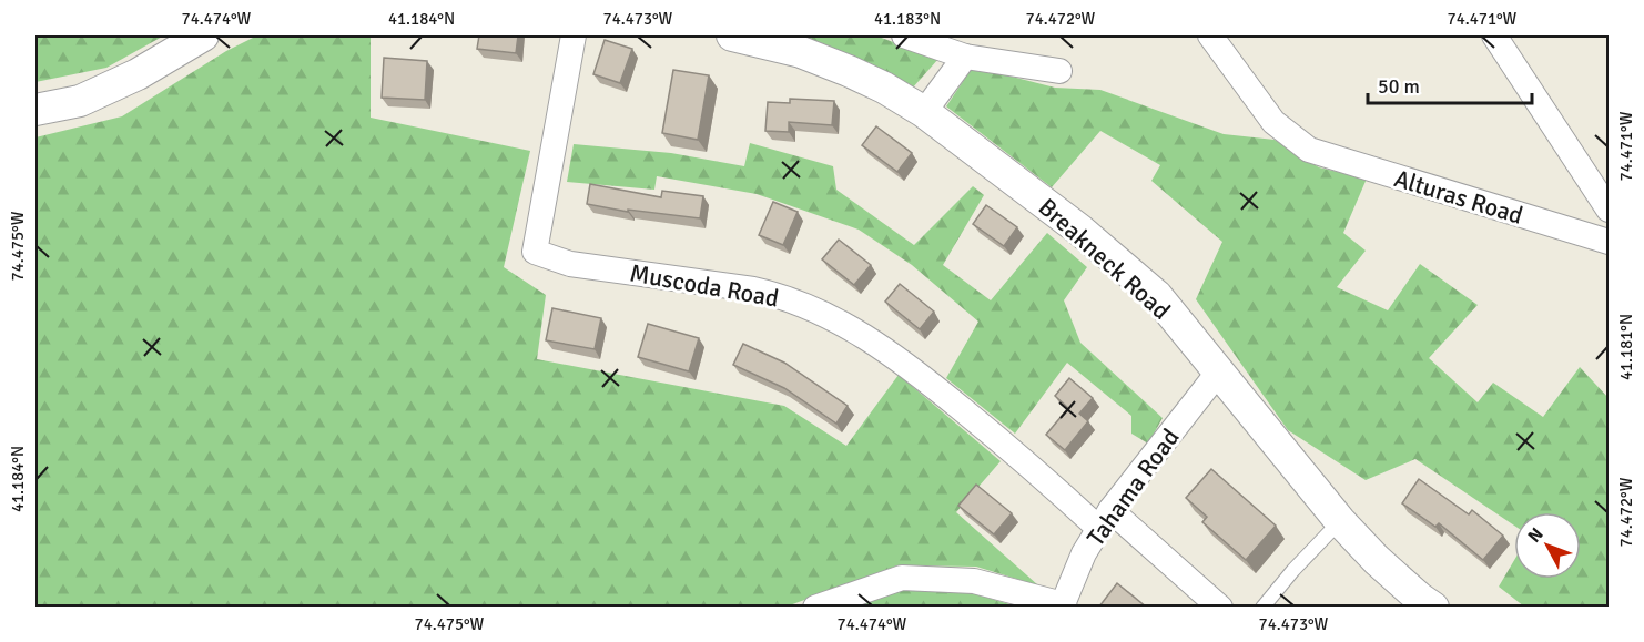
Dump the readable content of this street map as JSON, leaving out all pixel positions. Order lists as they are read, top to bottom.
{
  "streets": {
    "street": [
      "Alturas Road",
      "Breakneck Road",
      "Muscoda Road",
      "Tahama Road"
    ]
  },
  "crossings": [
    ["Breakneck Road", "Tahama Road"],
    ["Muscoda Road", "Tahama Road"]
  ],
  "scale_bar": "50 m",
  "north": "top left",
  "coordinates": [
    "74.474°W",
    "41.184°N",
    "74.473°W",
    "41.183°N",
    "74.472°W",
    "74.471°W",
    "74.475°W",
    "41.181°N"
  ]
}
